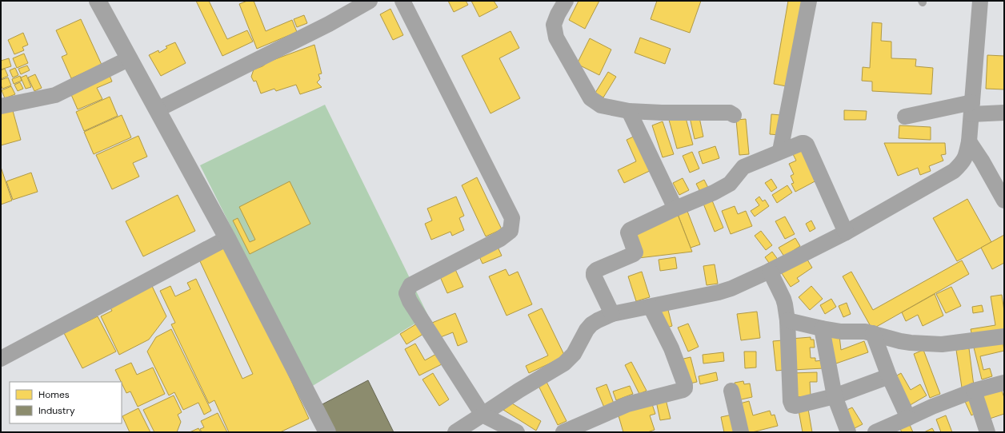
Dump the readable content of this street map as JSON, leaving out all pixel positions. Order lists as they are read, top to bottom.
{
  "legend": ["Homes", "Industry"]
}
